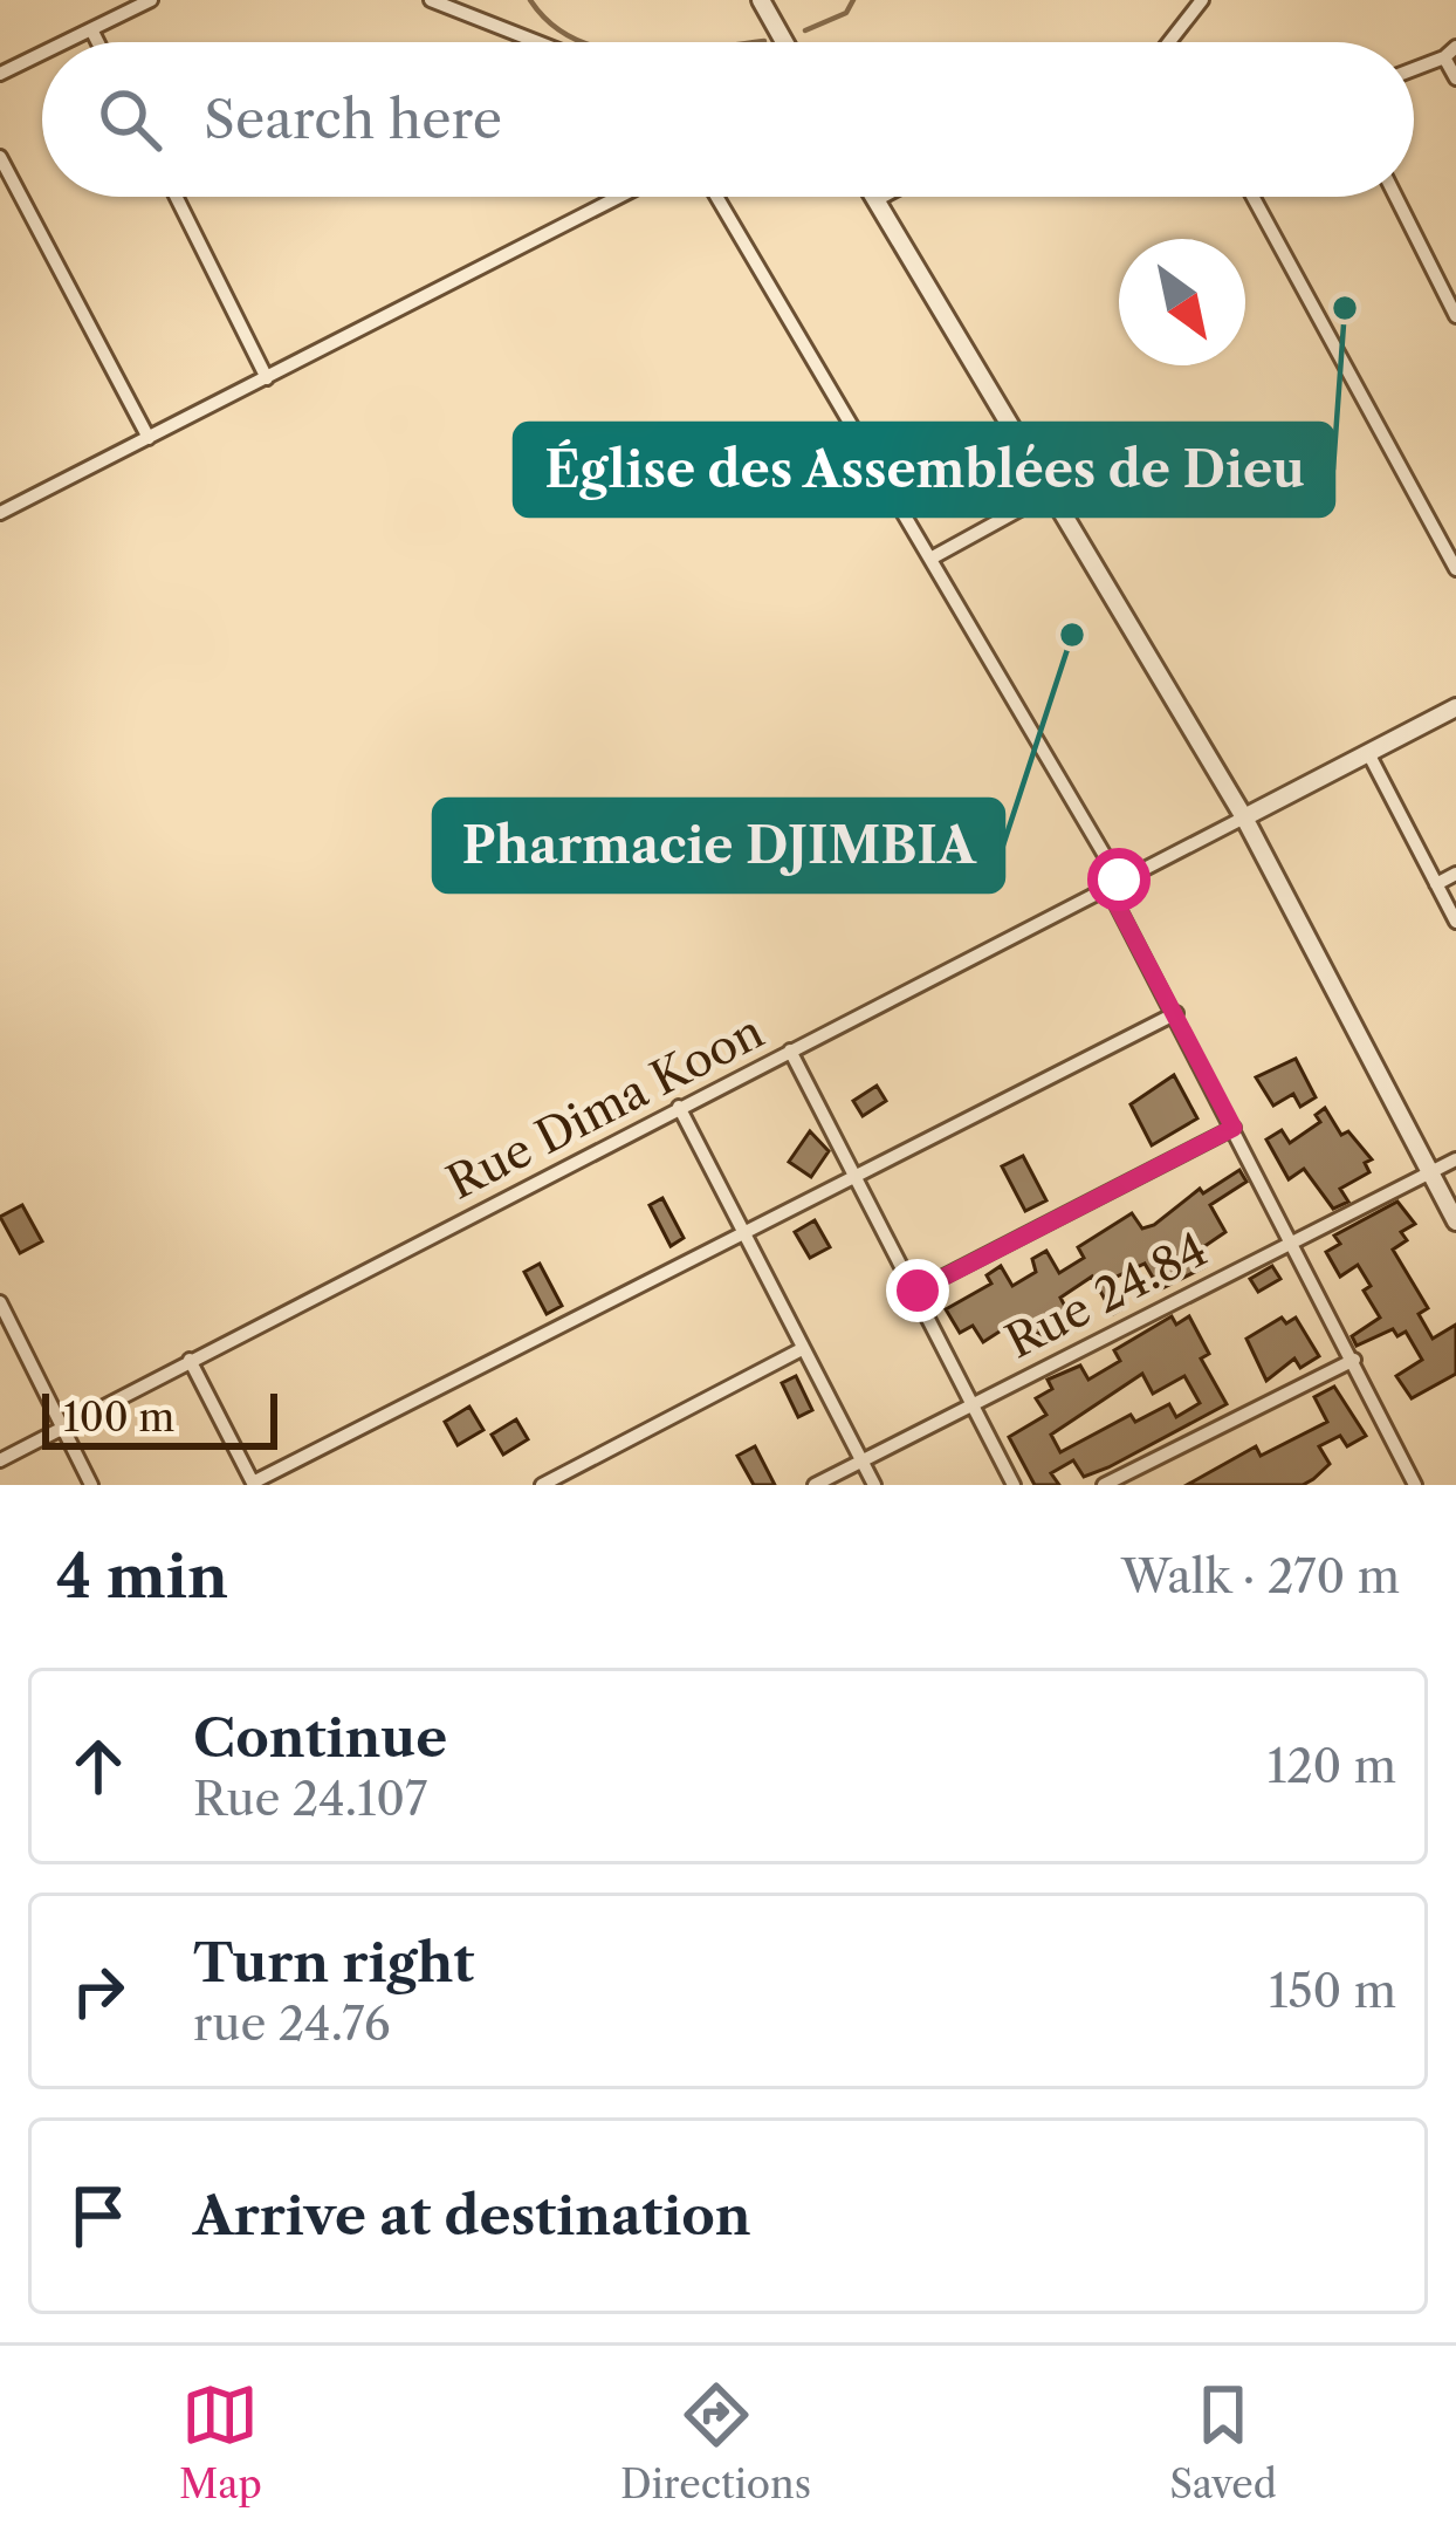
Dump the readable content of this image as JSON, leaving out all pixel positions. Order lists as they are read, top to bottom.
{
  "streets": {
    "street": ["Rue Dima Koon", "Rue 24.84"]
  },
  "places": ["Église des Assemblées de Dieu", "Pharmacie DJIMBIA"],
  "scale_bar": "100 m",
  "north": "bottom right",
  "page": {
    "search": "Search here",
    "scale": "100 m",
    "heading": ["4 min", "Walk · 270 m"],
    "list": [
      ["Continue", "Rue 24.107", "120 m"],
      ["Turn right", "rue 24.76", "150 m"],
      "Arrive at destination"
    ],
    "nav": ["Map", "Directions", "Saved"]
  }
}
